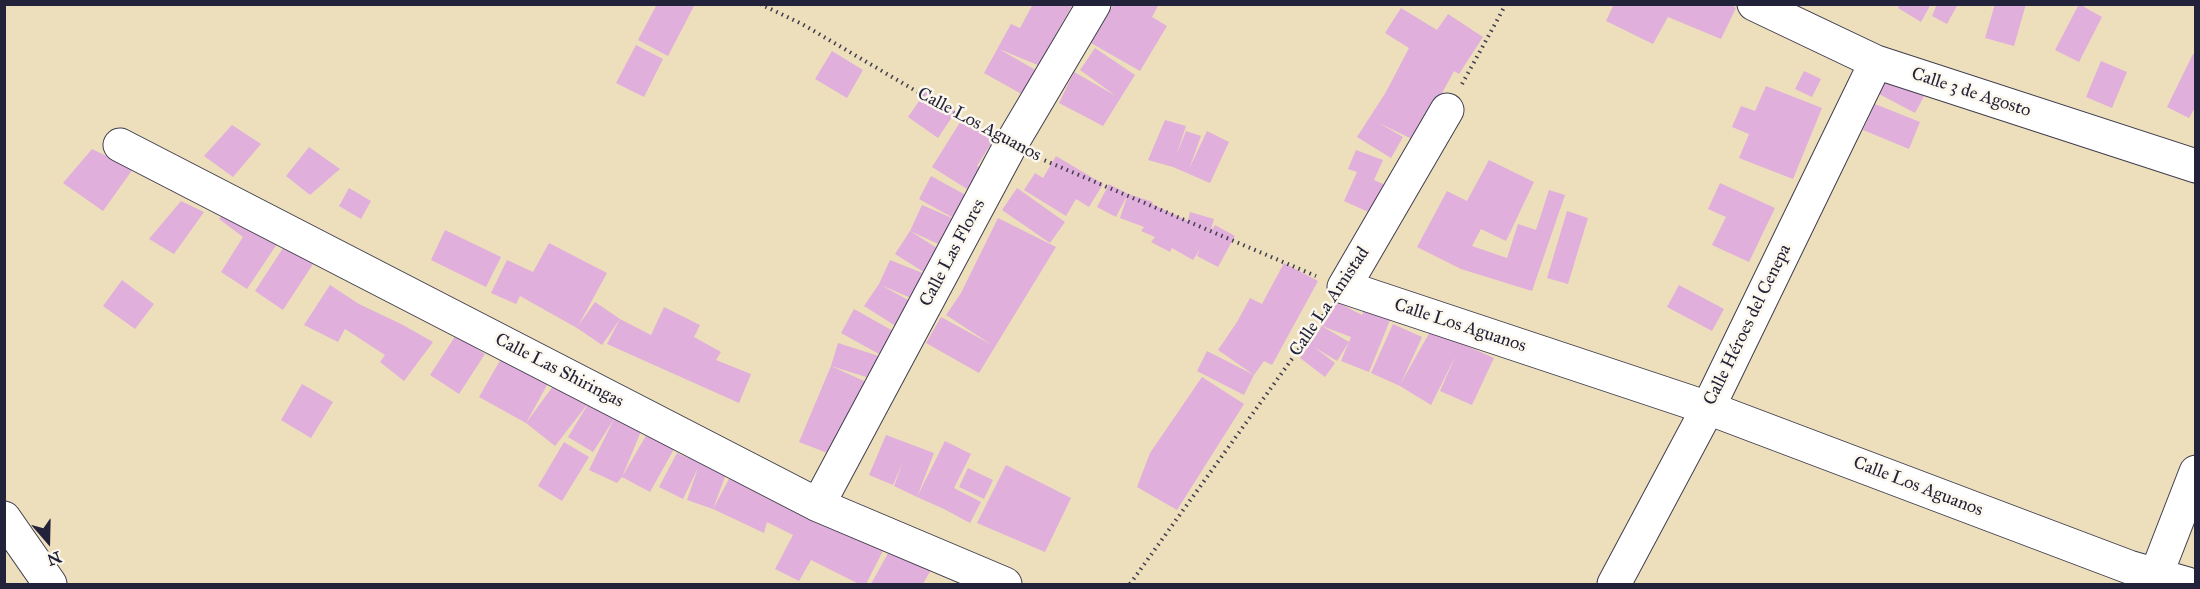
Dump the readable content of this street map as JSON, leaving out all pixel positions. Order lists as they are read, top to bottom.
{
  "streets": {
    "street": [
      "Calle 3 de Agosto",
      "Calle Los Aguanos",
      "Calle Las Flores",
      "Calle La Amistad",
      "Calle Héroes del Cenepa",
      "Calle Las Shiringas"
    ]
  },
  "crossings": [
    ["Calle 3 de Agosto", "Calle Héroes del Cenepa"],
    ["Calle Los Aguanos", "Calle Las Flores"],
    ["Calle Los Aguanos", "Calle La Amistad"],
    ["Calle Los Aguanos", "Calle Héroes del Cenepa"],
    ["Calle Las Flores", "Calle Las Shiringas"]
  ],
  "north": "bottom"
}
